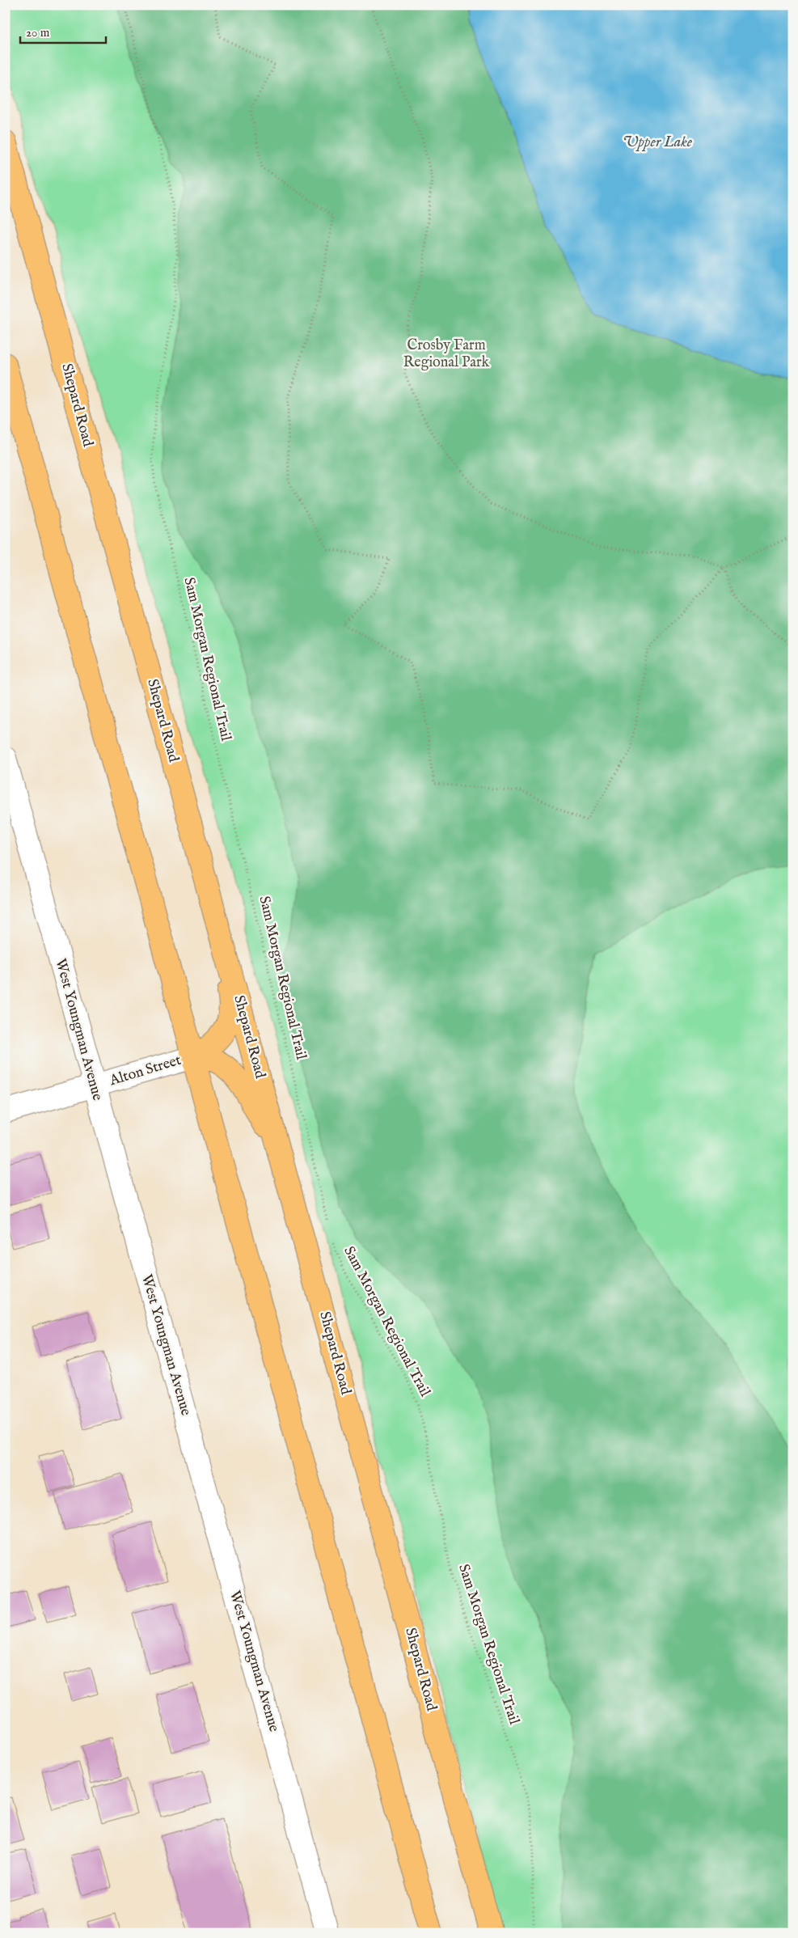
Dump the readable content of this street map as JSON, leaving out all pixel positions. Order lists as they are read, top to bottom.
{
  "streets": {
    "highway": ["Shepard Road"],
    "street": ["West Youngman Avenue", "Alton Street"],
    "path": ["Sam Morgan Regional Trail"]
  },
  "crossings": [
    ["West Youngman Avenue", "Alton Street"]
  ],
  "water": ["Upper Lake"],
  "parks": ["Crosby Farm Regional Park"],
  "scale_bar": "20 m"
}
